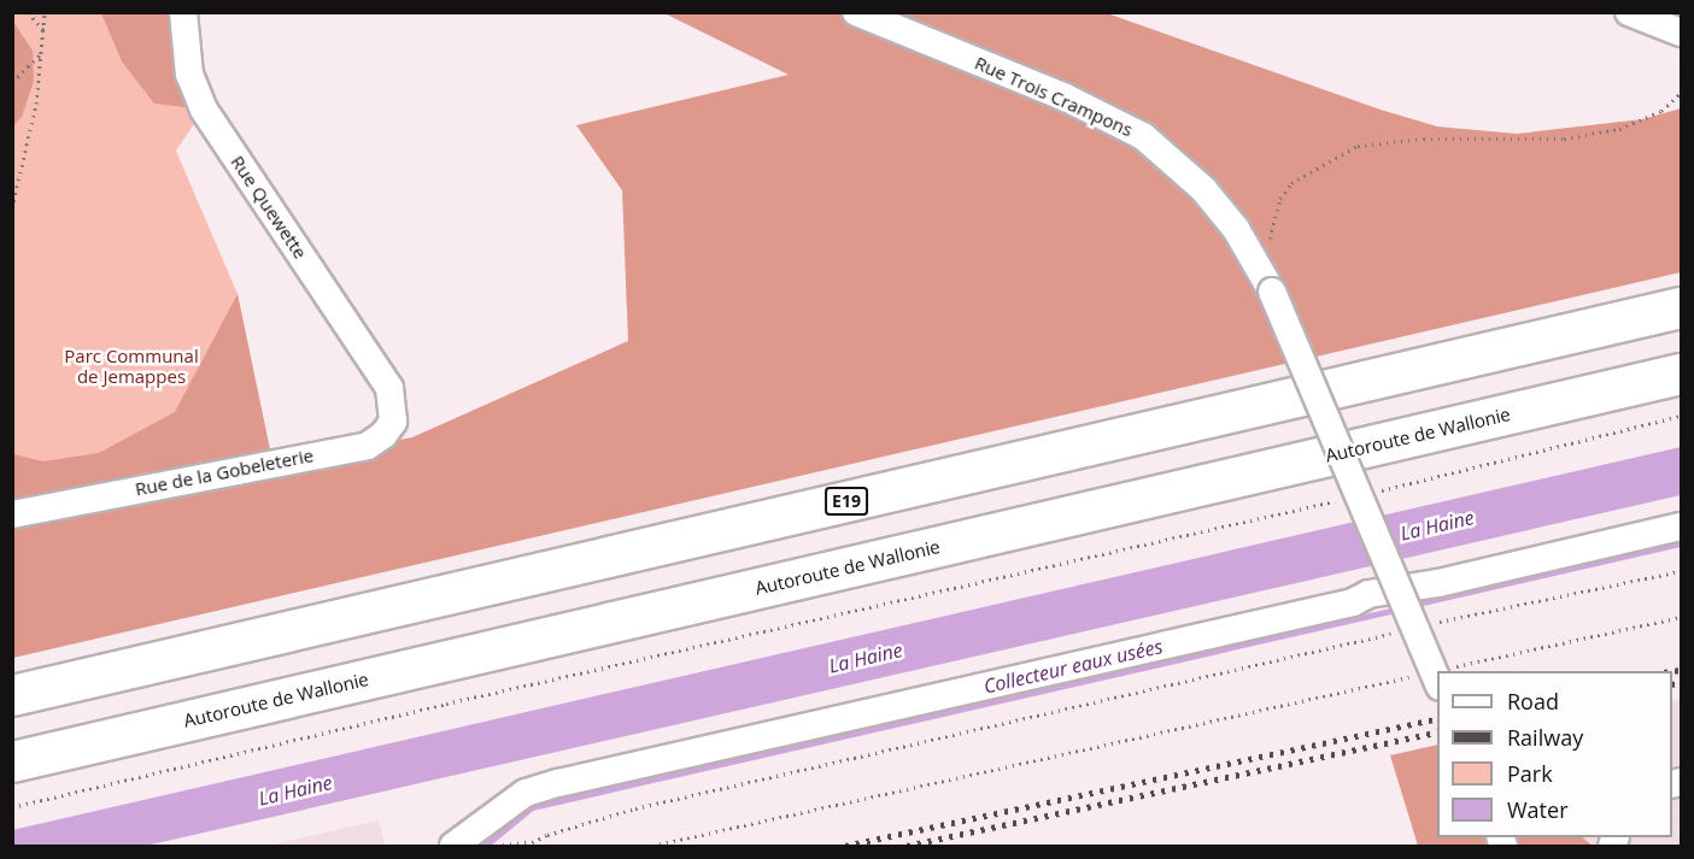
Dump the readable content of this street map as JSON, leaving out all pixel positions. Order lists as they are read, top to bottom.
{
  "streets": {
    "highway": ["Autoroute de Wallonie", "E19"],
    "street": ["Rue Trois Crampons", "Rue Quewette", "Rue de la Gobeleterie"]
  },
  "crossings": [
    ["Rue Quewette", "Rue de la Gobeleterie"]
  ],
  "water": ["La Haine", "Collecteur eaux usées"],
  "parks": ["Parc Communal de Jemappes"],
  "legend": [
    "Road",
    "Railway",
    "Park",
    "Water"
  ]
}
